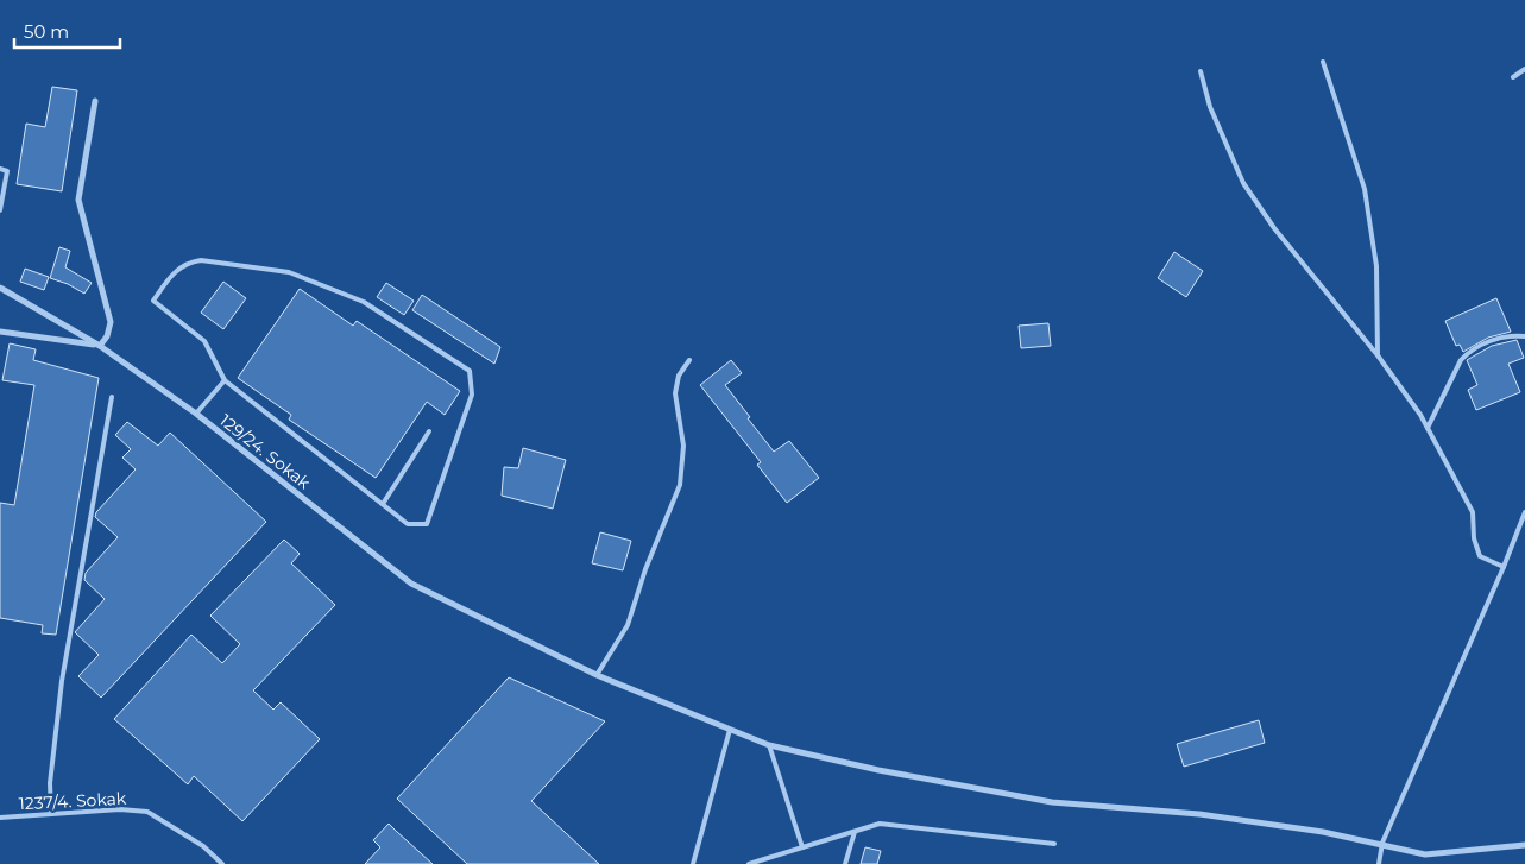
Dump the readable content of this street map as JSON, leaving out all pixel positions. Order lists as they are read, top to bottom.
{
  "streets": {
    "street": ["129/24. Sokak"],
    "lane": ["1237/4. Sokak"]
  },
  "scale_bar": "50 m"
}
